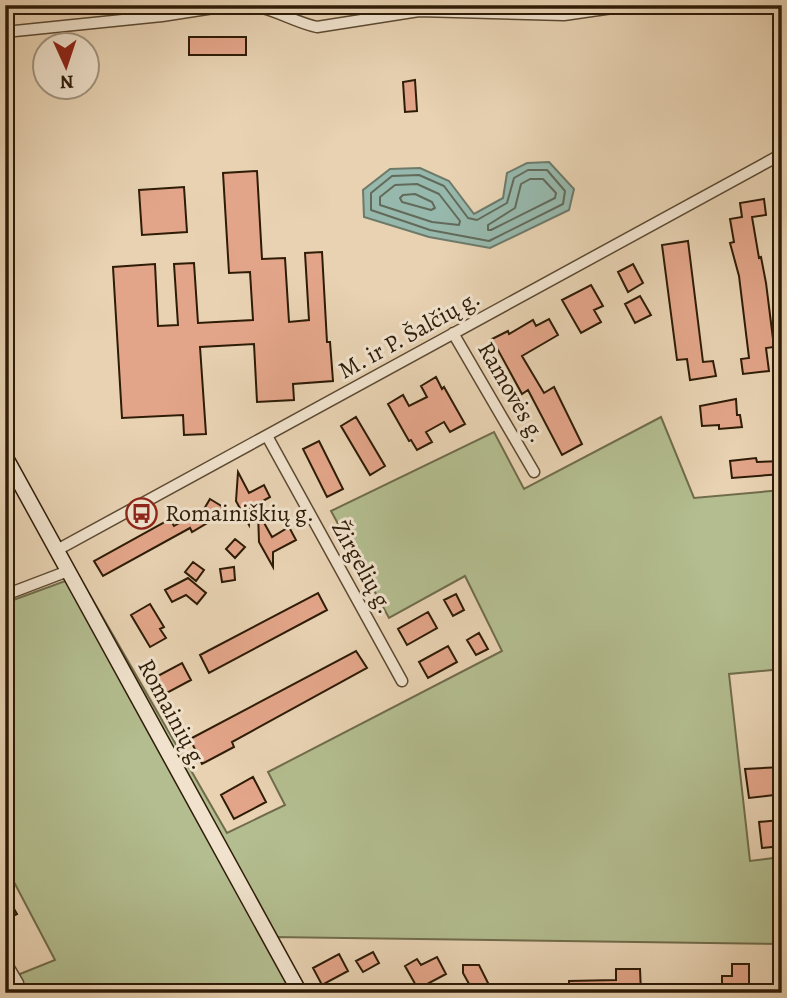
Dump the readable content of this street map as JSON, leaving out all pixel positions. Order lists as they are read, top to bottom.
{
  "streets": {
    "main road": ["Romainių g."],
    "street": ["M. ir P. Šalčių g.", "Ramovės g.", "Žirgelių g."]
  },
  "crossings": [
    ["M. ir P. Šalčių g.", "Ramovės g."],
    ["M. ir P. Šalčių g.", "Žirgelių g."],
    ["M. ir P. Šalčių g.", "Romainių g."]
  ],
  "places": {
    "bus stop": ["Romainiškių g."]
  },
  "north": "bottom"
}
